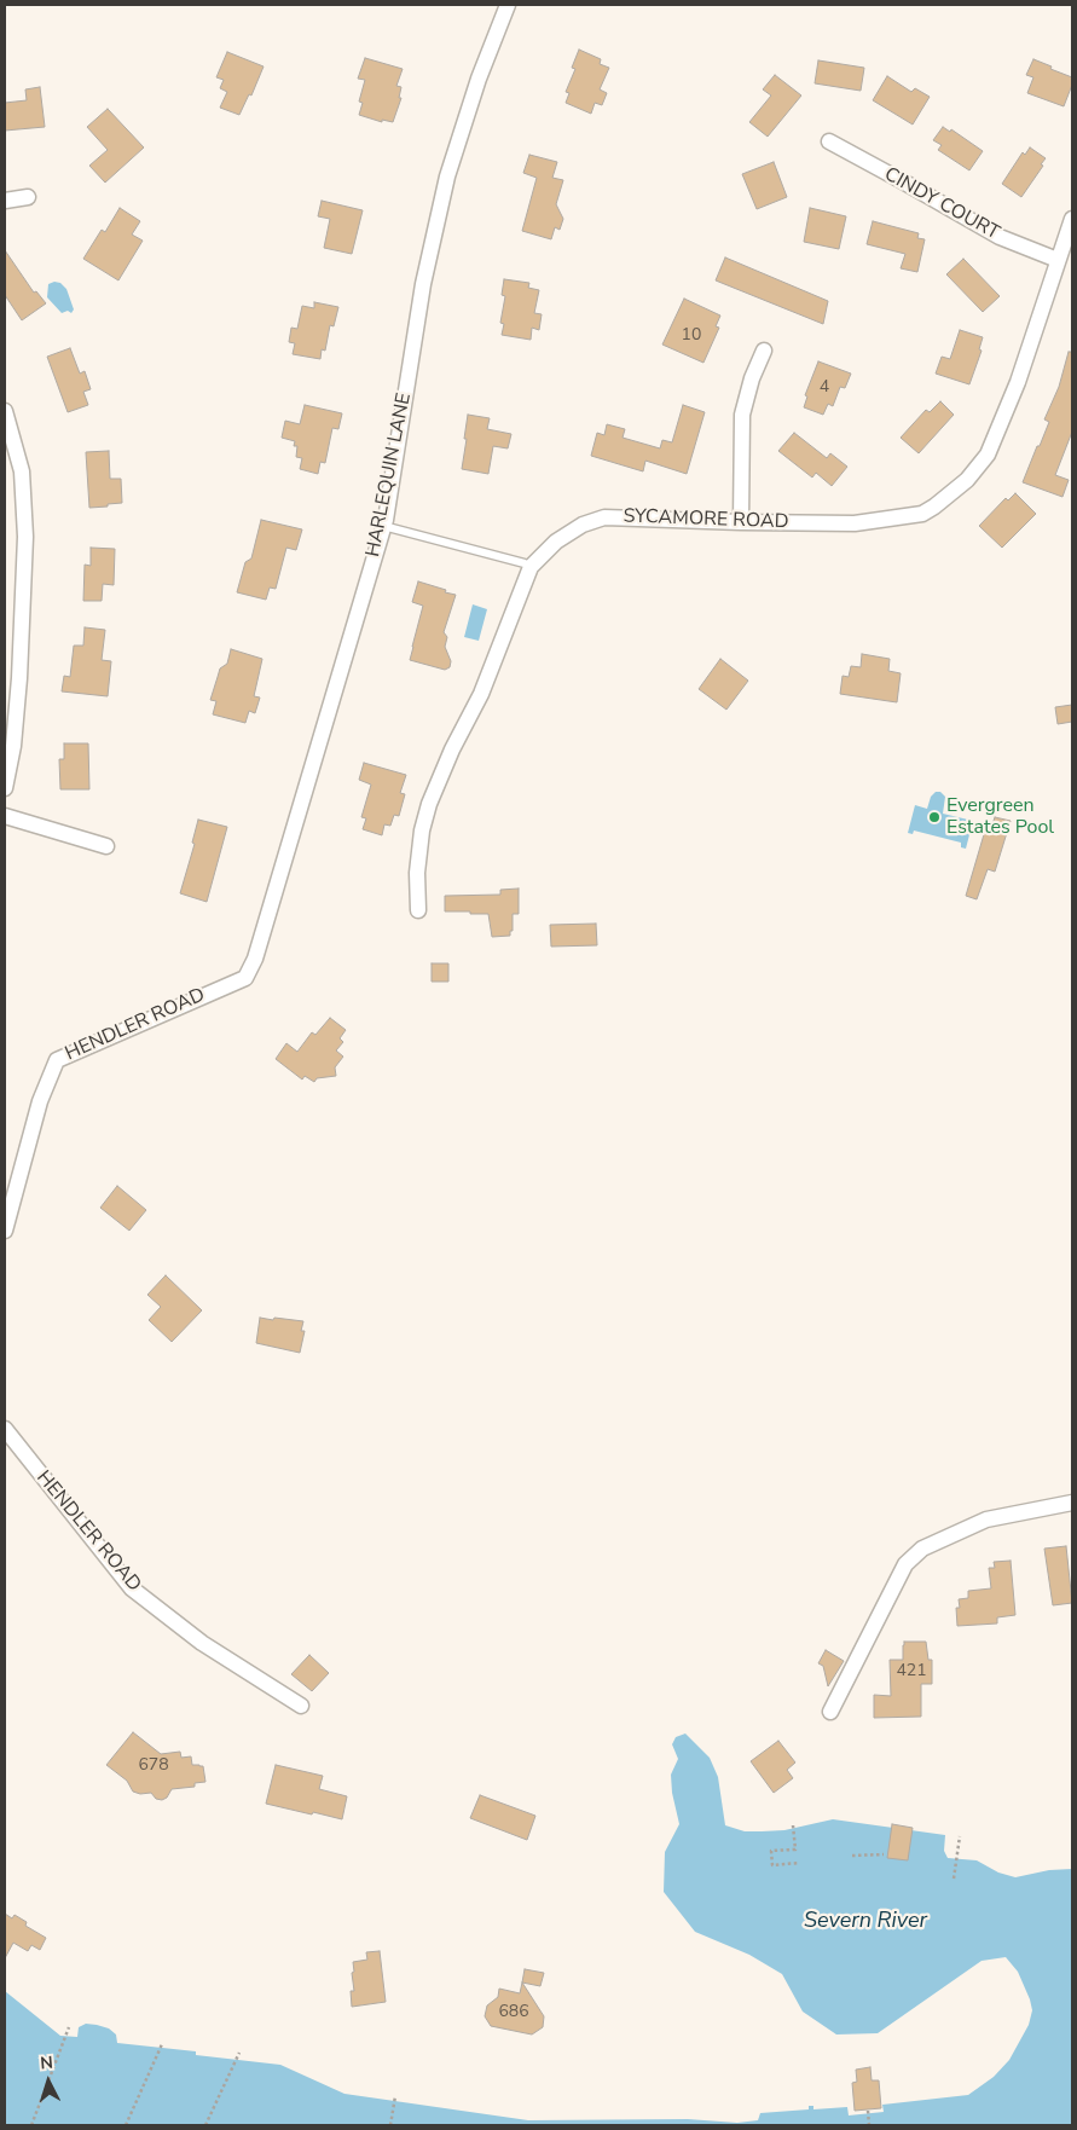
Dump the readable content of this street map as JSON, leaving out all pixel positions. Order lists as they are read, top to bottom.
{
  "streets": {
    "street": [
      "CINDY COURT",
      "HARLEQUIN LANE",
      "SYCAMORE ROAD",
      "HENDLER ROAD"
    ]
  },
  "crossings": [
    ["CINDY COURT", "SYCAMORE ROAD"],
    ["HARLEQUIN LANE", "HENDLER ROAD"]
  ],
  "water": ["Severn River"],
  "places": ["Evergreen Estates Pool"],
  "house_numbers": [
    "10",
    "4",
    "421",
    "678",
    "686"
  ],
  "north": "top"
}
